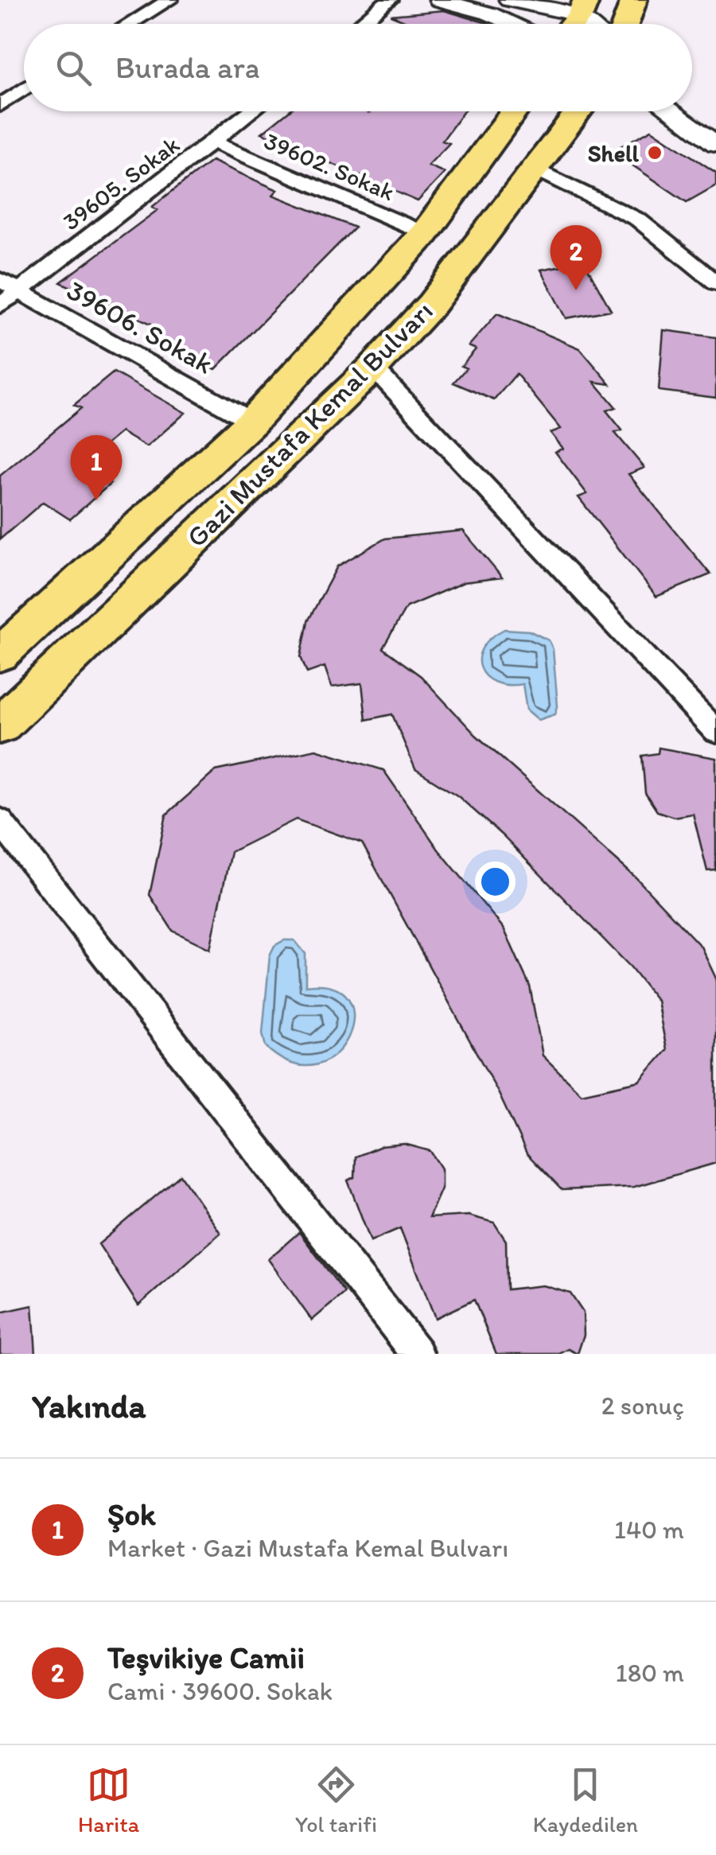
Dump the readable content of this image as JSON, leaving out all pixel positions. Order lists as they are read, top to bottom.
{
  "streets": {
    "highway": ["Gazi Mustafa Kemal Bulvarı"],
    "street": ["39602. Sokak", "39605. Sokak", "39606. Sokak"]
  },
  "crossings": [
    ["39602. Sokak", "39605. Sokak"],
    ["39602. Sokak", "Gazi Mustafa Kemal Bulvarı"],
    ["39605. Sokak", "39606. Sokak"],
    ["39606. Sokak", "Gazi Mustafa Kemal Bulvarı"]
  ],
  "places": ["Shell"],
  "page": {
    "search": "Burada ara",
    "pins": ["2", "1"],
    "heading": ["Yakında", "2 sonuç"],
    "list": [
      {
        "mark": "1",
        "name": "Şok",
        "note": "Market · Gazi Mustafa Kemal Bulvarı",
        "value": "140 m"
      },
      {
        "mark": "2",
        "name": "Teşvikiye Camii",
        "note": "Cami · 39600. Sokak",
        "value": "180 m"
      }
    ],
    "nav": ["Harita", "Yol tarifi", "Kaydedilen"]
  }
}
